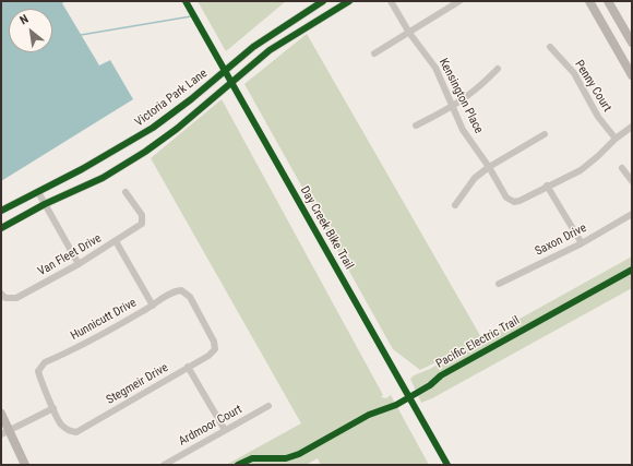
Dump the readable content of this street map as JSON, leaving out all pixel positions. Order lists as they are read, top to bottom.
{
  "streets": {
    "street": [
      "Penny Court",
      "Kensington Place",
      "Victoria Park Lane",
      "Saxon Drive",
      "Van Fleet Drive",
      "Hunnicutt Drive",
      "Stegmeir Drive",
      "Ardmoor Court"
    ],
    "cycle path": ["Day Creek Bike Trail", "Pacific Electric Trail"]
  },
  "crossings": [
    ["Hunnicutt Drive", "Stegmeir Drive"]
  ],
  "north": "top left"
}
